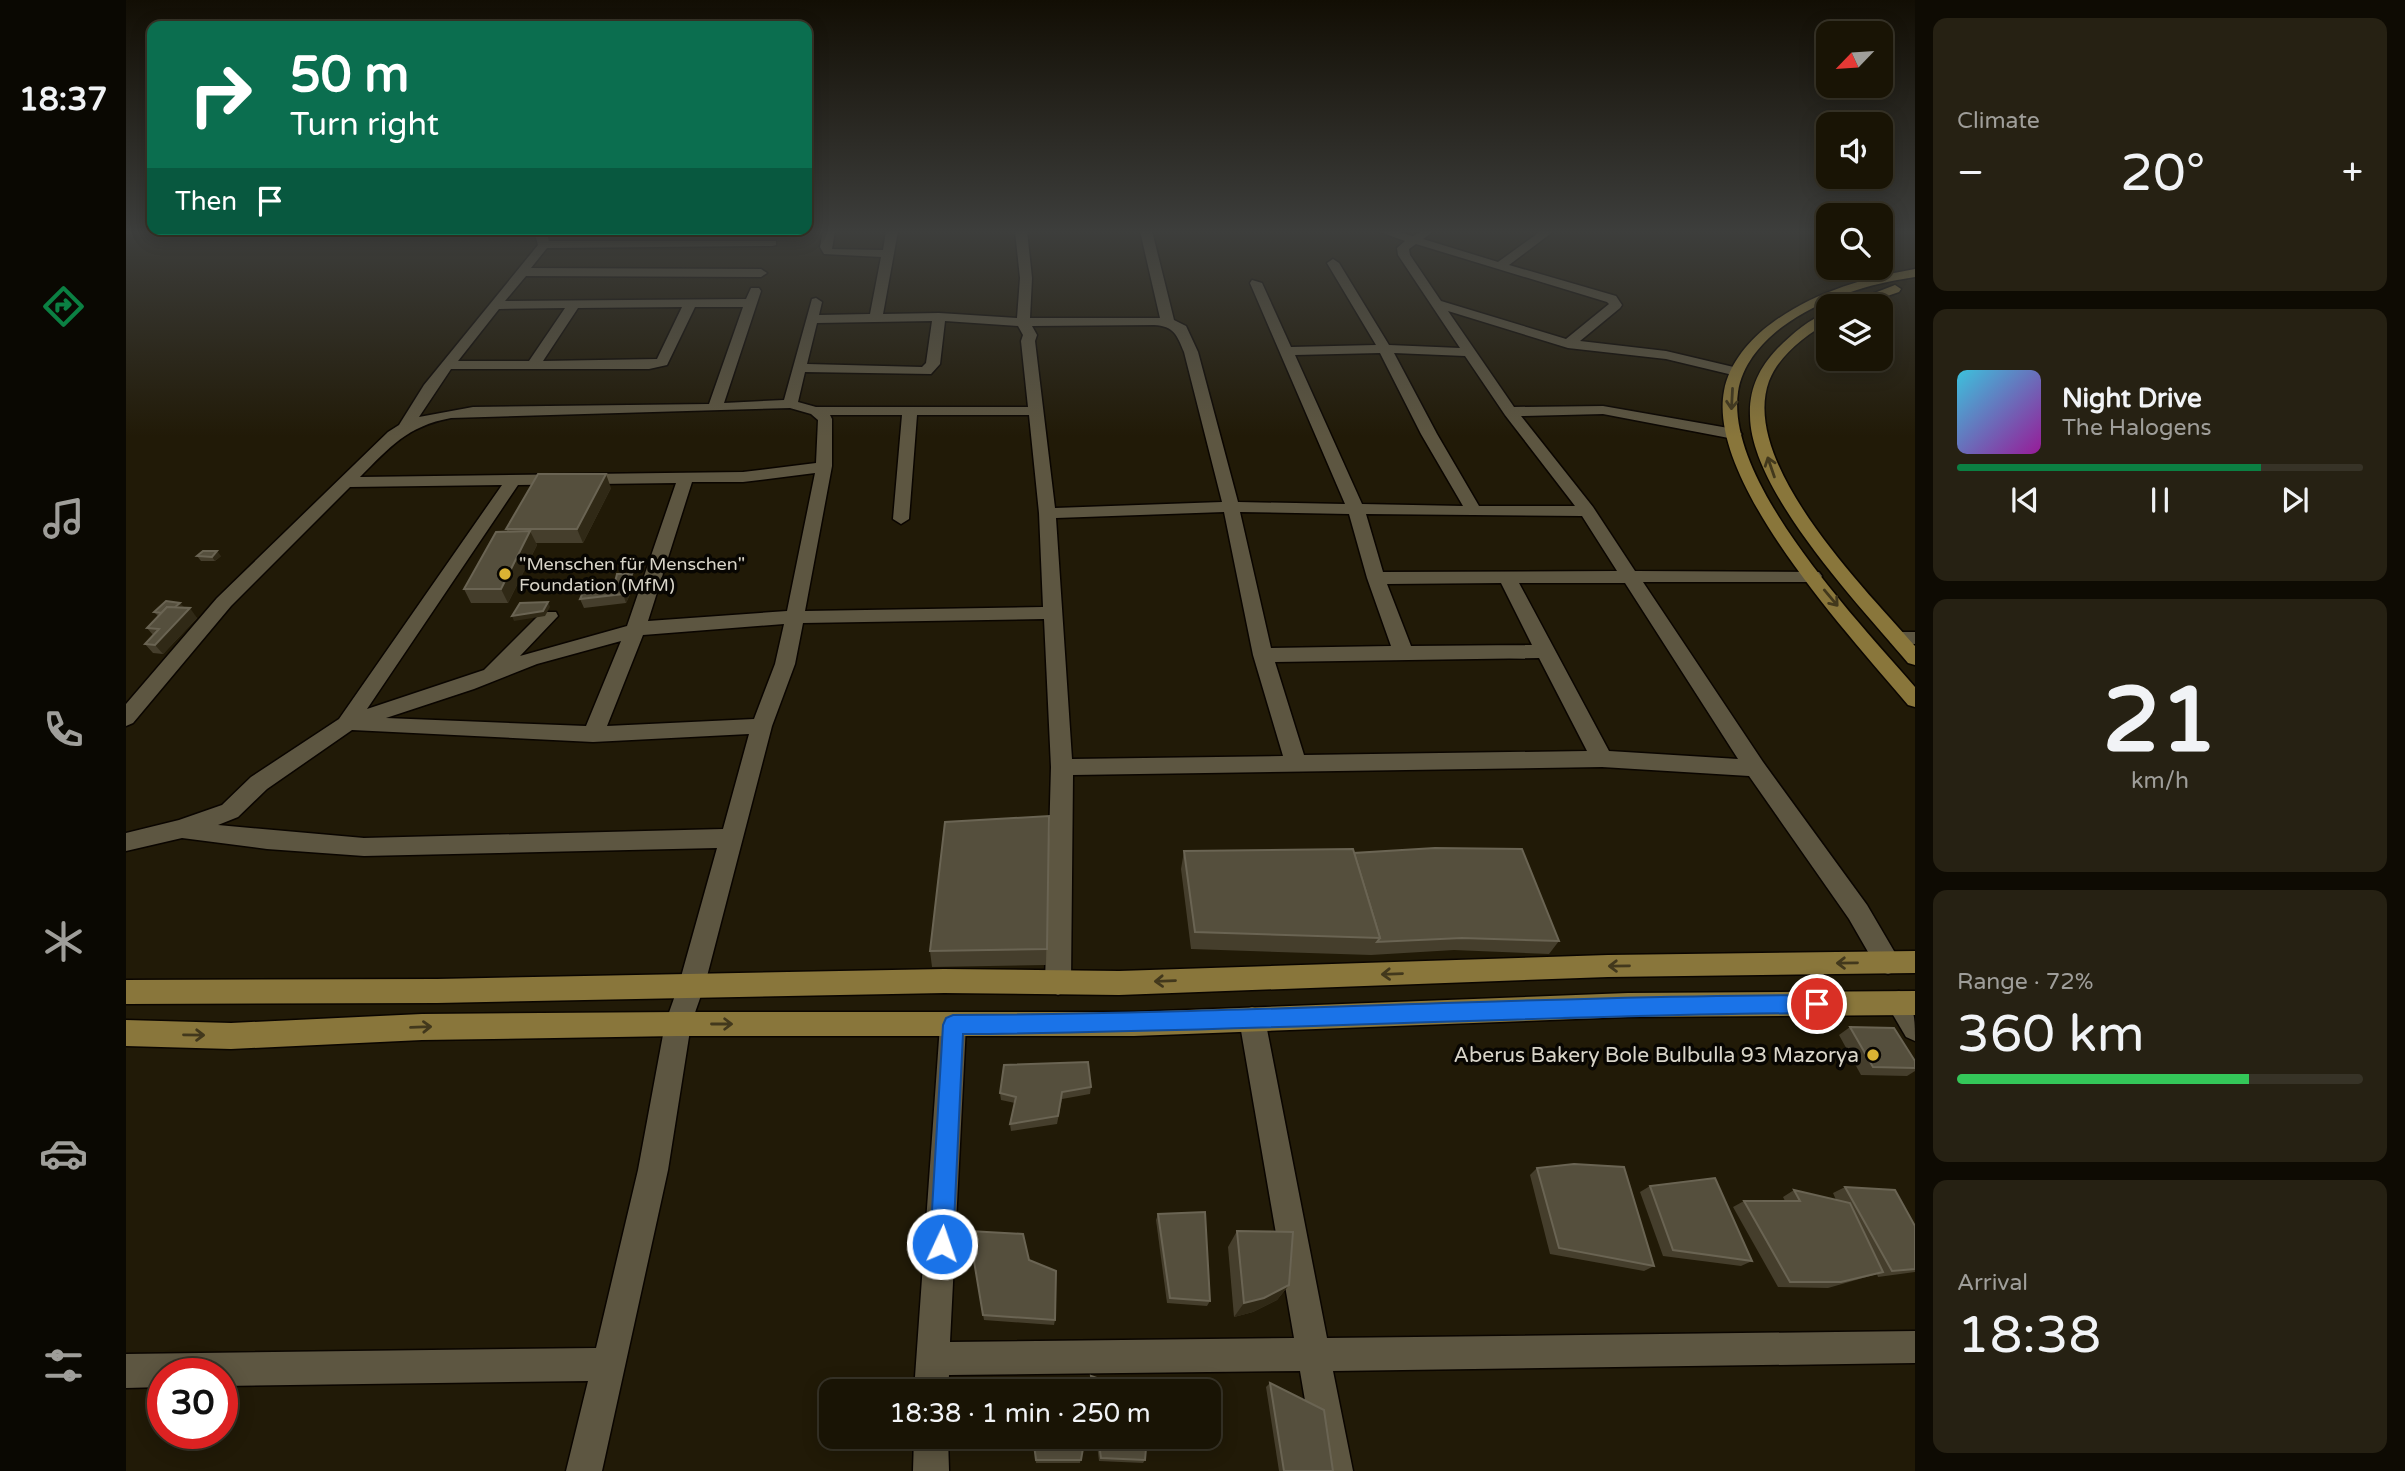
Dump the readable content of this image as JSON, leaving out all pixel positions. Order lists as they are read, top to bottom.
{
  "places": ["\"Menschen für Menschen\" Foundation (MfM)", "Aberus Bakery Bole Bulbulla 93 Mazorya"],
  "north": "bottom left",
  "page": {
    "tabs": "18:37",
    "tile": [
      "Climate",
      ["21", "km/h"],
      ["Range · 72%", "360 km"],
      ["Arrival", "18:38"]
    ],
    "turn": ["50 m", "Turn right"],
    "heat": ["−", "20°", "+"],
    "then": "Then",
    "song": ["Night Drive", "The Halogens"],
    "limit": "30",
    "trip": "18:38 · 1 min · 250 m"
  }
}
